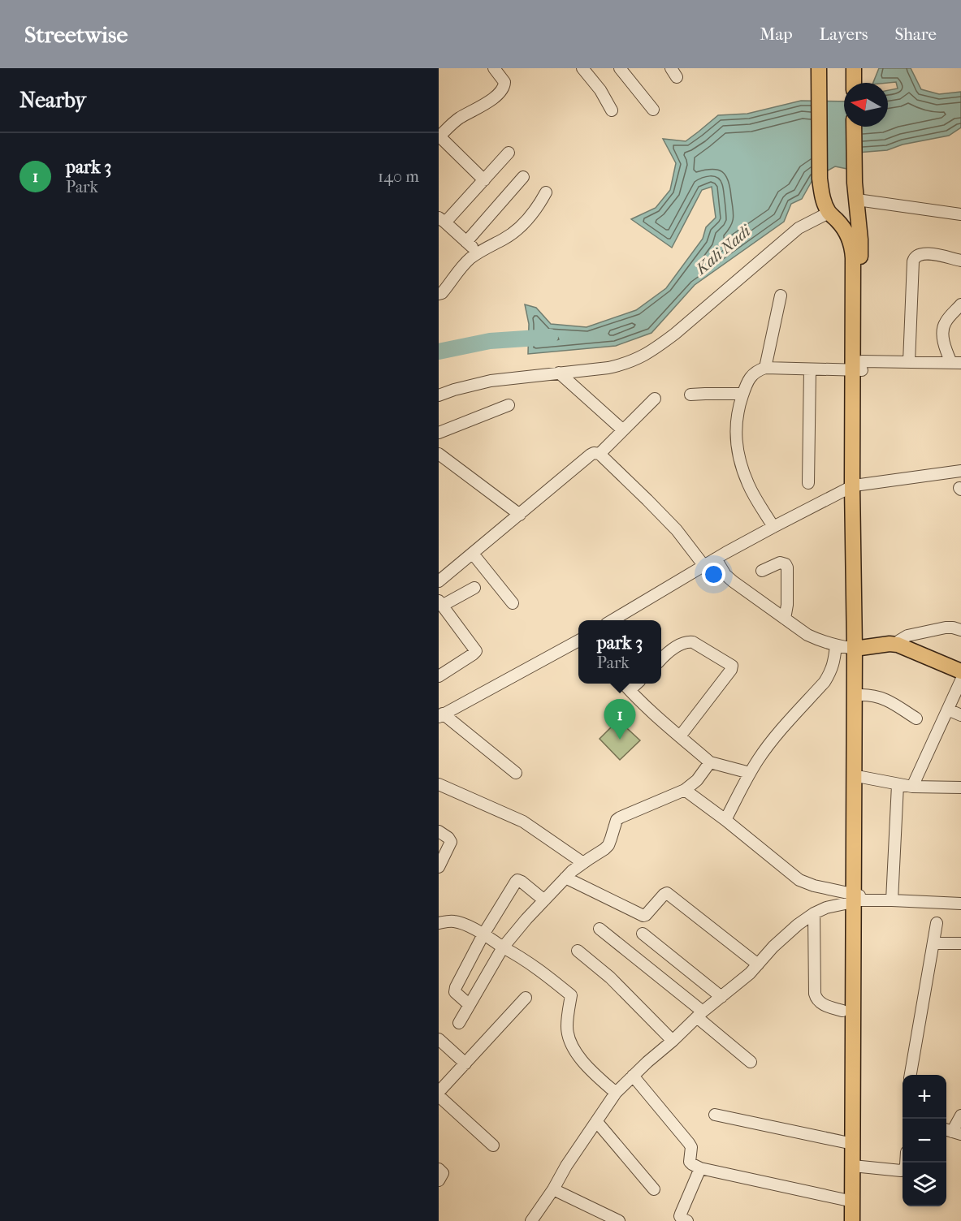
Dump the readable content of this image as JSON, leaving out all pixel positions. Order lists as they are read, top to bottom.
{
  "water": ["Kali Nadi"],
  "north": "left",
  "page": {
    "header": "Streetwise",
    "nav": ["Map", "Layers", "Share"],
    "heading": "Nearby",
    "list": [
      {
        "mark": "1",
        "name": "park 3",
        "note": "Park",
        "value": "140 m"
      }
    ],
    "popup": ["park 3", "Park"],
    "pins": "1",
    "map_buttons": ["+", "−"]
  }
}
